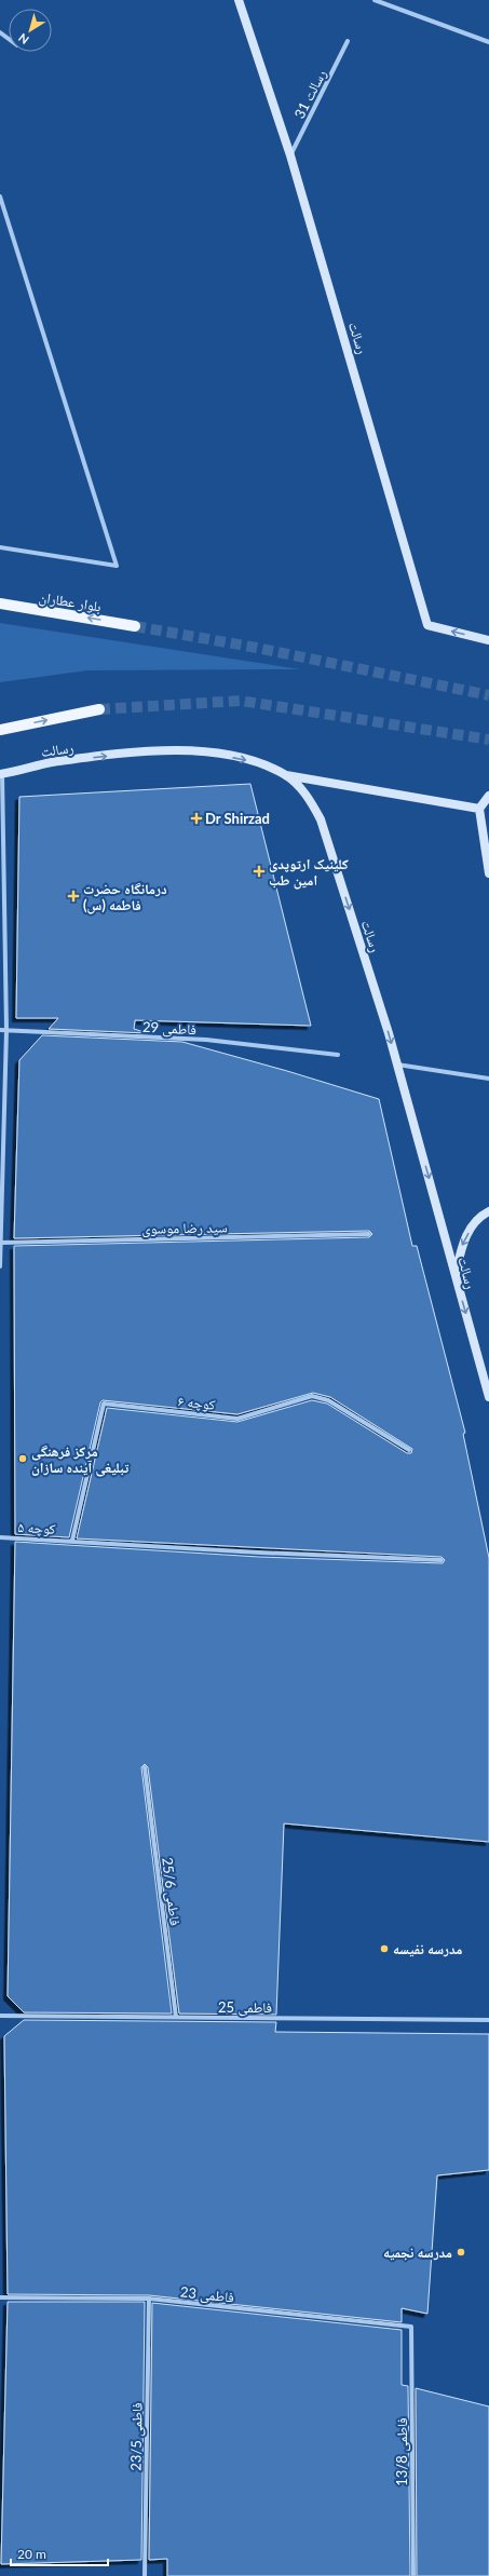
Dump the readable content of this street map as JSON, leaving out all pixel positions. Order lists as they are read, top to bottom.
{
  "streets": {
    "main road": ["بلوار عطاران"],
    "street": [
      "رسالت 31",
      "رسالت",
      "فاطمی 29",
      "سید رضا موسوی",
      "کوچه ۶",
      "کوچه ۵",
      "فاطمی 25/6",
      "فاطمی 25",
      "فاطمی 23",
      "فاطمی 23/5",
      "فاطمی 13/8"
    ]
  },
  "crossings": [
    ["رسالت 31", "رسالت"],
    ["کوچه ۶", "کوچه ۵"],
    ["فاطمی 25/6", "فاطمی 25"],
    ["فاطمی 23", "فاطمی 23/5"],
    ["فاطمی 23", "فاطمی 13/8"]
  ],
  "one_way": ["بلوار عطاران"],
  "places": {
    "health": ["Dr Shirzad", "کلینیک ارتوپدی امین طب", "درمانگاه حضرت فاطمه (س)"],
    "other": ["مرکز فرهنگی تبلیغی آینده سازان", "مدرسه نفیسه", "مدرسه نجمیه"]
  },
  "scale_bar": "20 m",
  "north": "bottom left"
}
